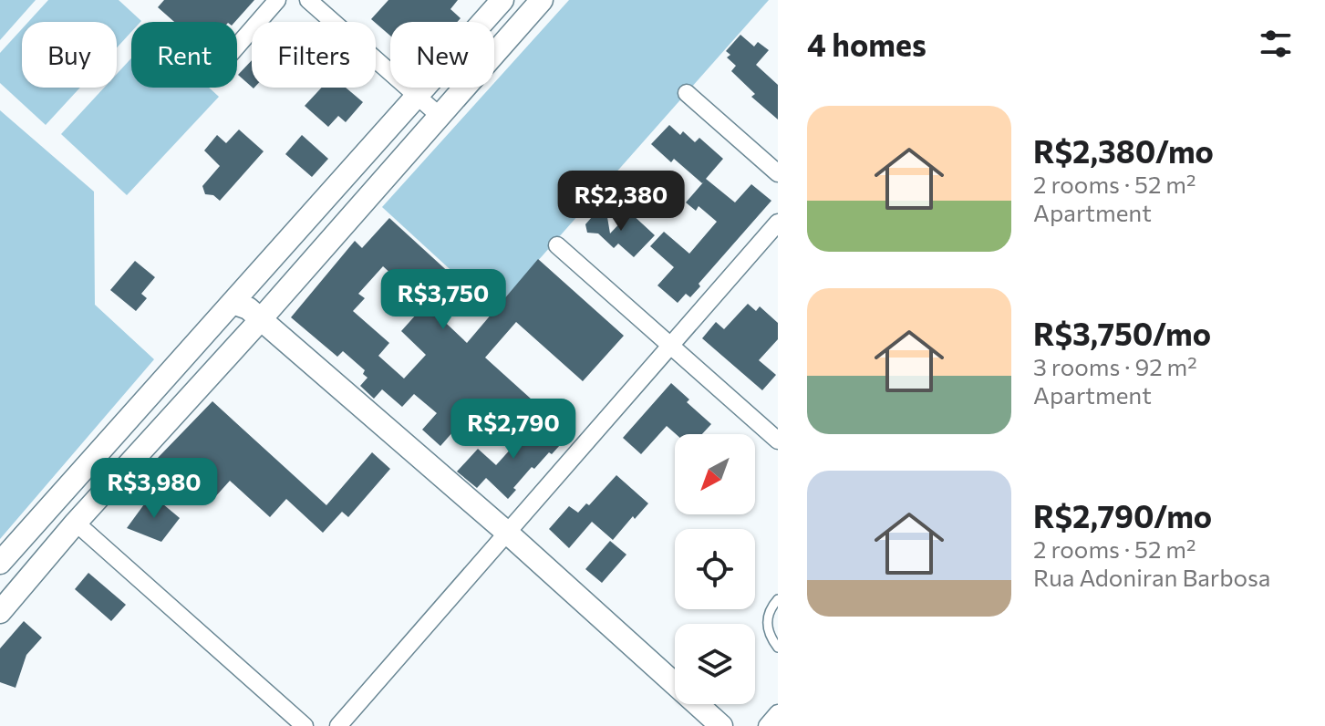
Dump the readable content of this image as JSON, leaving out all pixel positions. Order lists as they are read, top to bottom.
{
  "north": "bottom left",
  "page": {
    "heading": "4 homes",
    "chip": [
      "Buy",
      "Rent",
      "Filters",
      "New"
    ],
    "list": [
      {
        "name": "R$2,380/mo",
        "note": "2 rooms · 52 m² · Apartment"
      },
      {
        "name": "R$3,750/mo",
        "note": "3 rooms · 92 m² · Apartment"
      },
      {
        "name": "R$2,790/mo",
        "note": "2 rooms · 52 m² · Rua Adoniran Barbosa"
      }
    ],
    "price": [
      "R$2,380",
      "R$3,750",
      "R$2,790",
      "R$3,980"
    ]
  }
}
